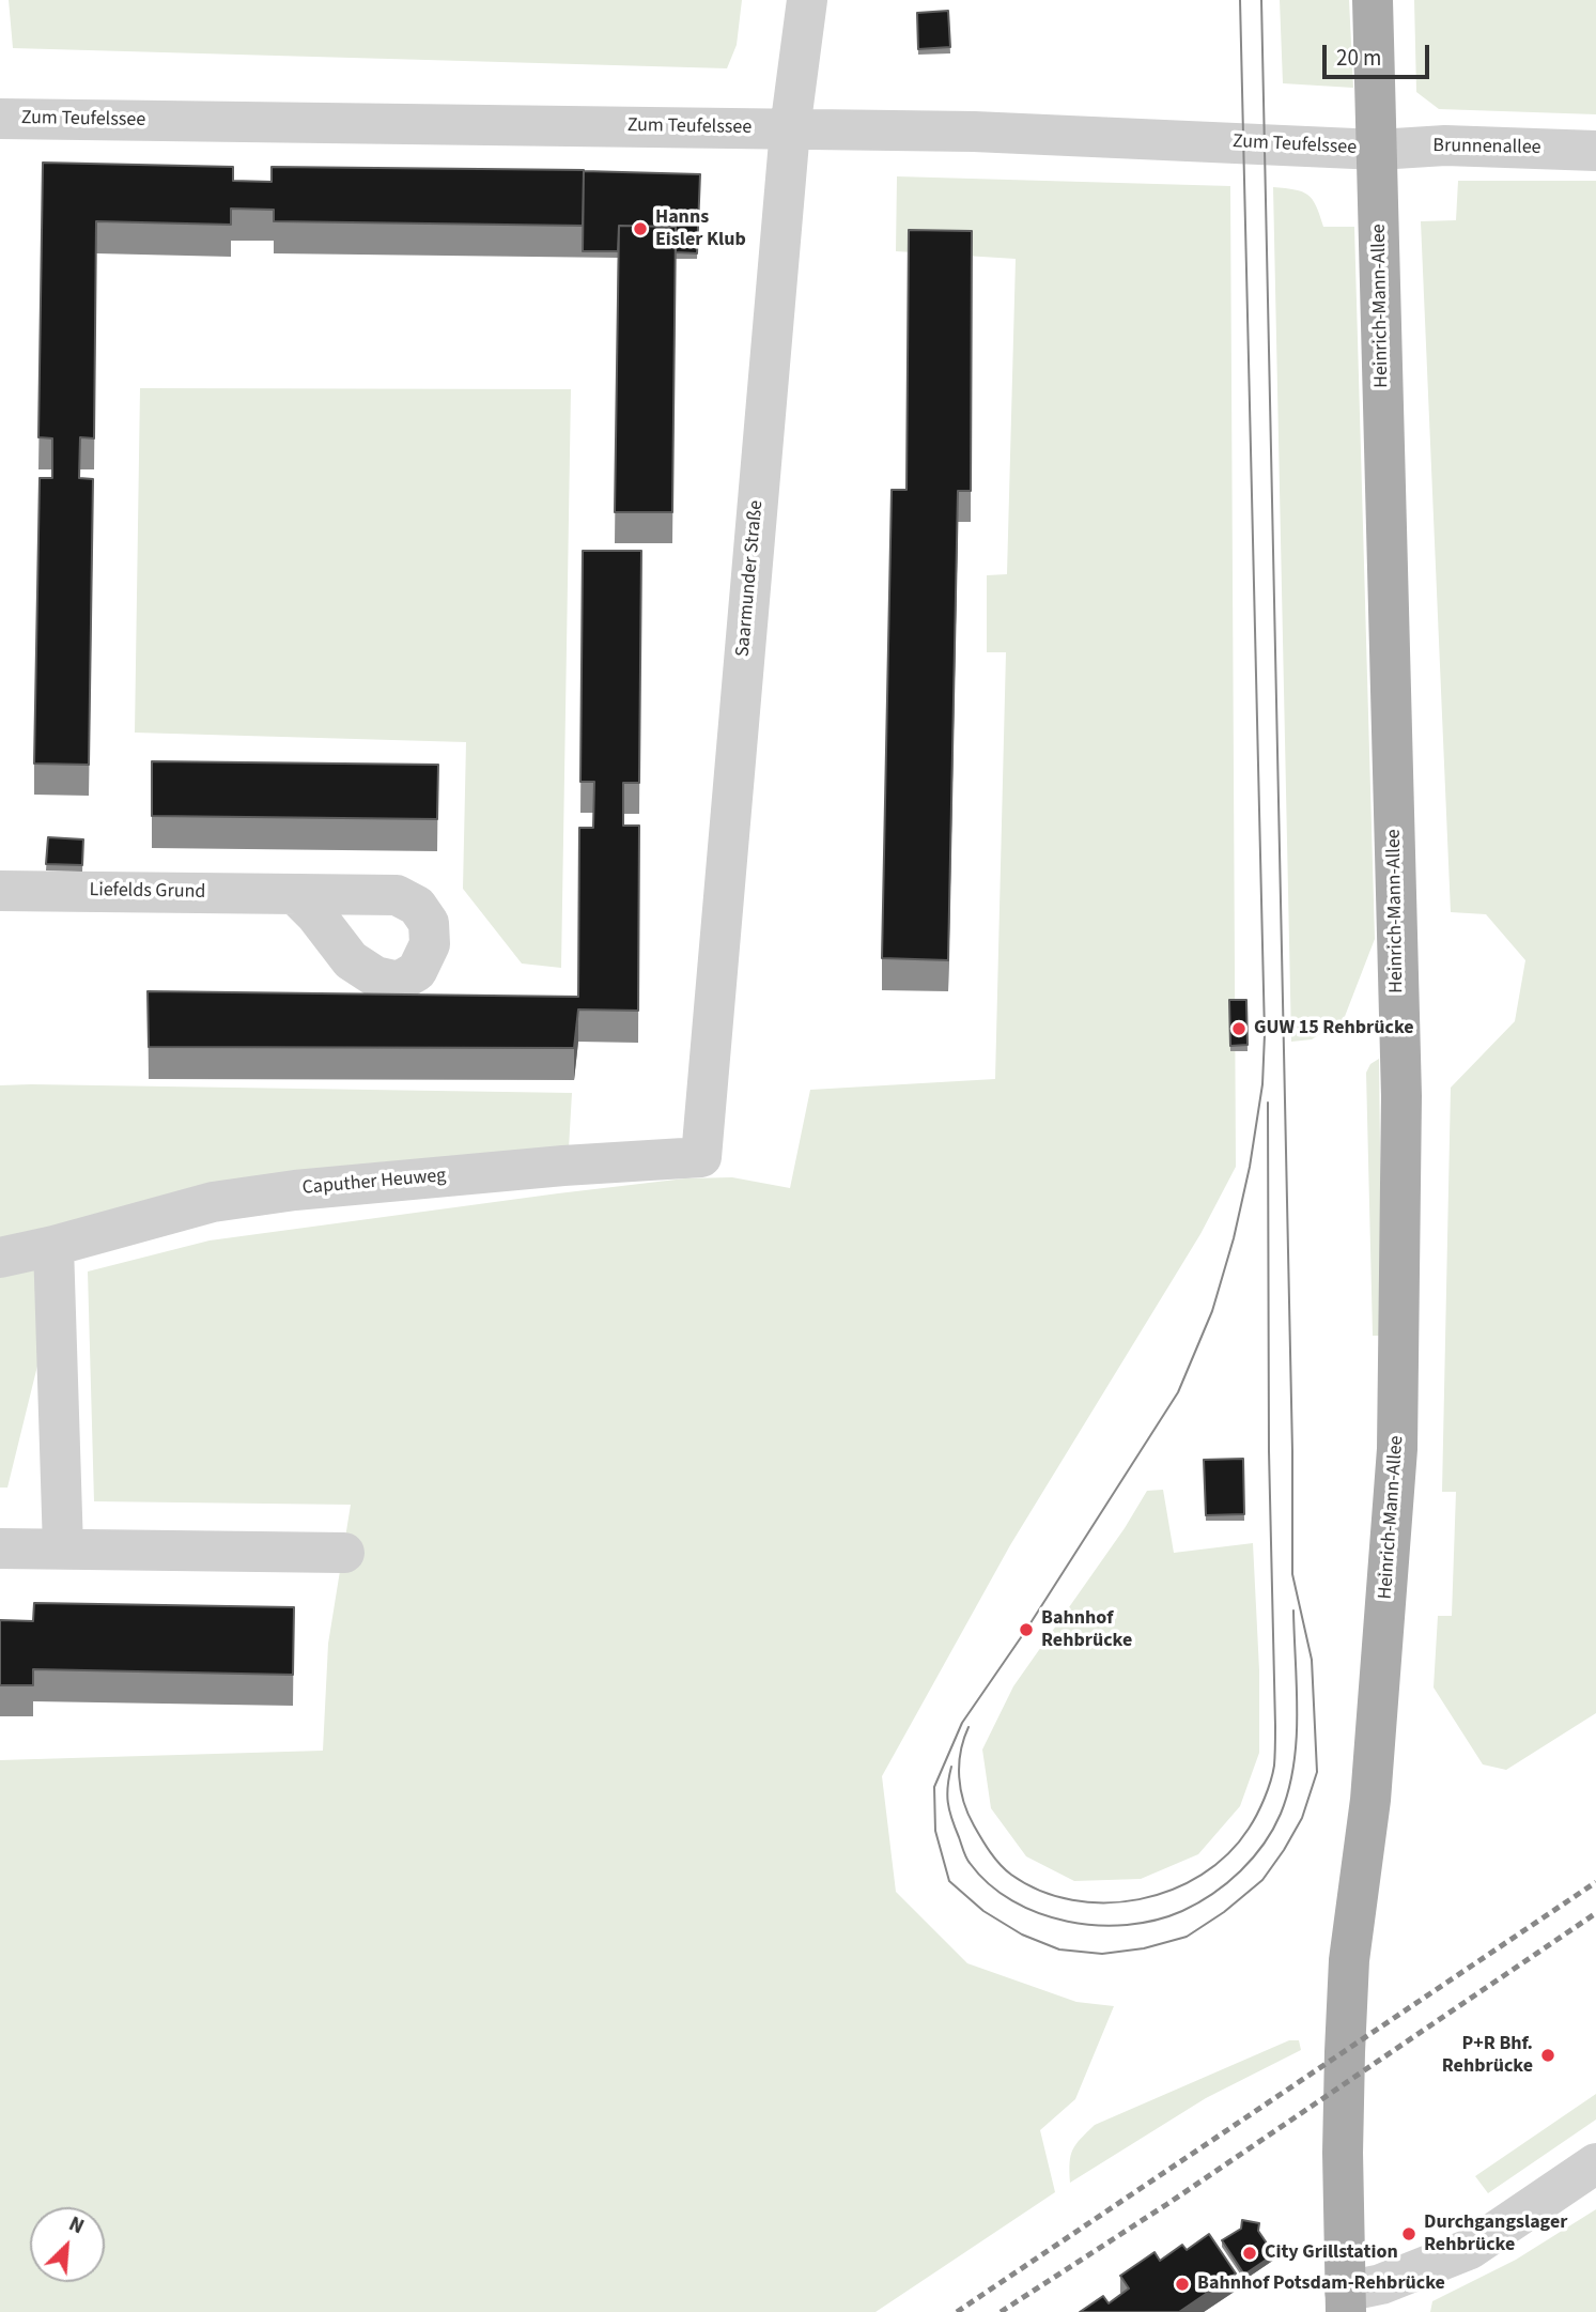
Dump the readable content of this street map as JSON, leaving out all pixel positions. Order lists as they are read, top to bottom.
{
  "streets": {
    "main road": ["Heinrich-Mann-Allee"],
    "street": [
      "Zum Teufelssee",
      "Brunnenallee",
      "Saarmunder Straße",
      "Liefelds Grund",
      "Caputher Heuweg"
    ]
  },
  "crossings": [
    ["Zum Teufelssee", "Brunnenallee"],
    ["Zum Teufelssee", "Heinrich-Mann-Allee"],
    ["Zum Teufelssee", "Saarmunder Straße"],
    ["Brunnenallee", "Heinrich-Mann-Allee"],
    ["Saarmunder Straße", "Caputher Heuweg"]
  ],
  "places": [
    "Hanns Eisler Klub",
    "GUW 15 Rehbrücke",
    "Bahnhof Rehbrücke",
    "P+R Bhf. Rehbrücke",
    "Durchgangslager Rehbrücke",
    "City Grillstation",
    "Bahnhof Potsdam-Rehbrücke"
  ],
  "scale_bar": "20 m",
  "north": "top right"
}
